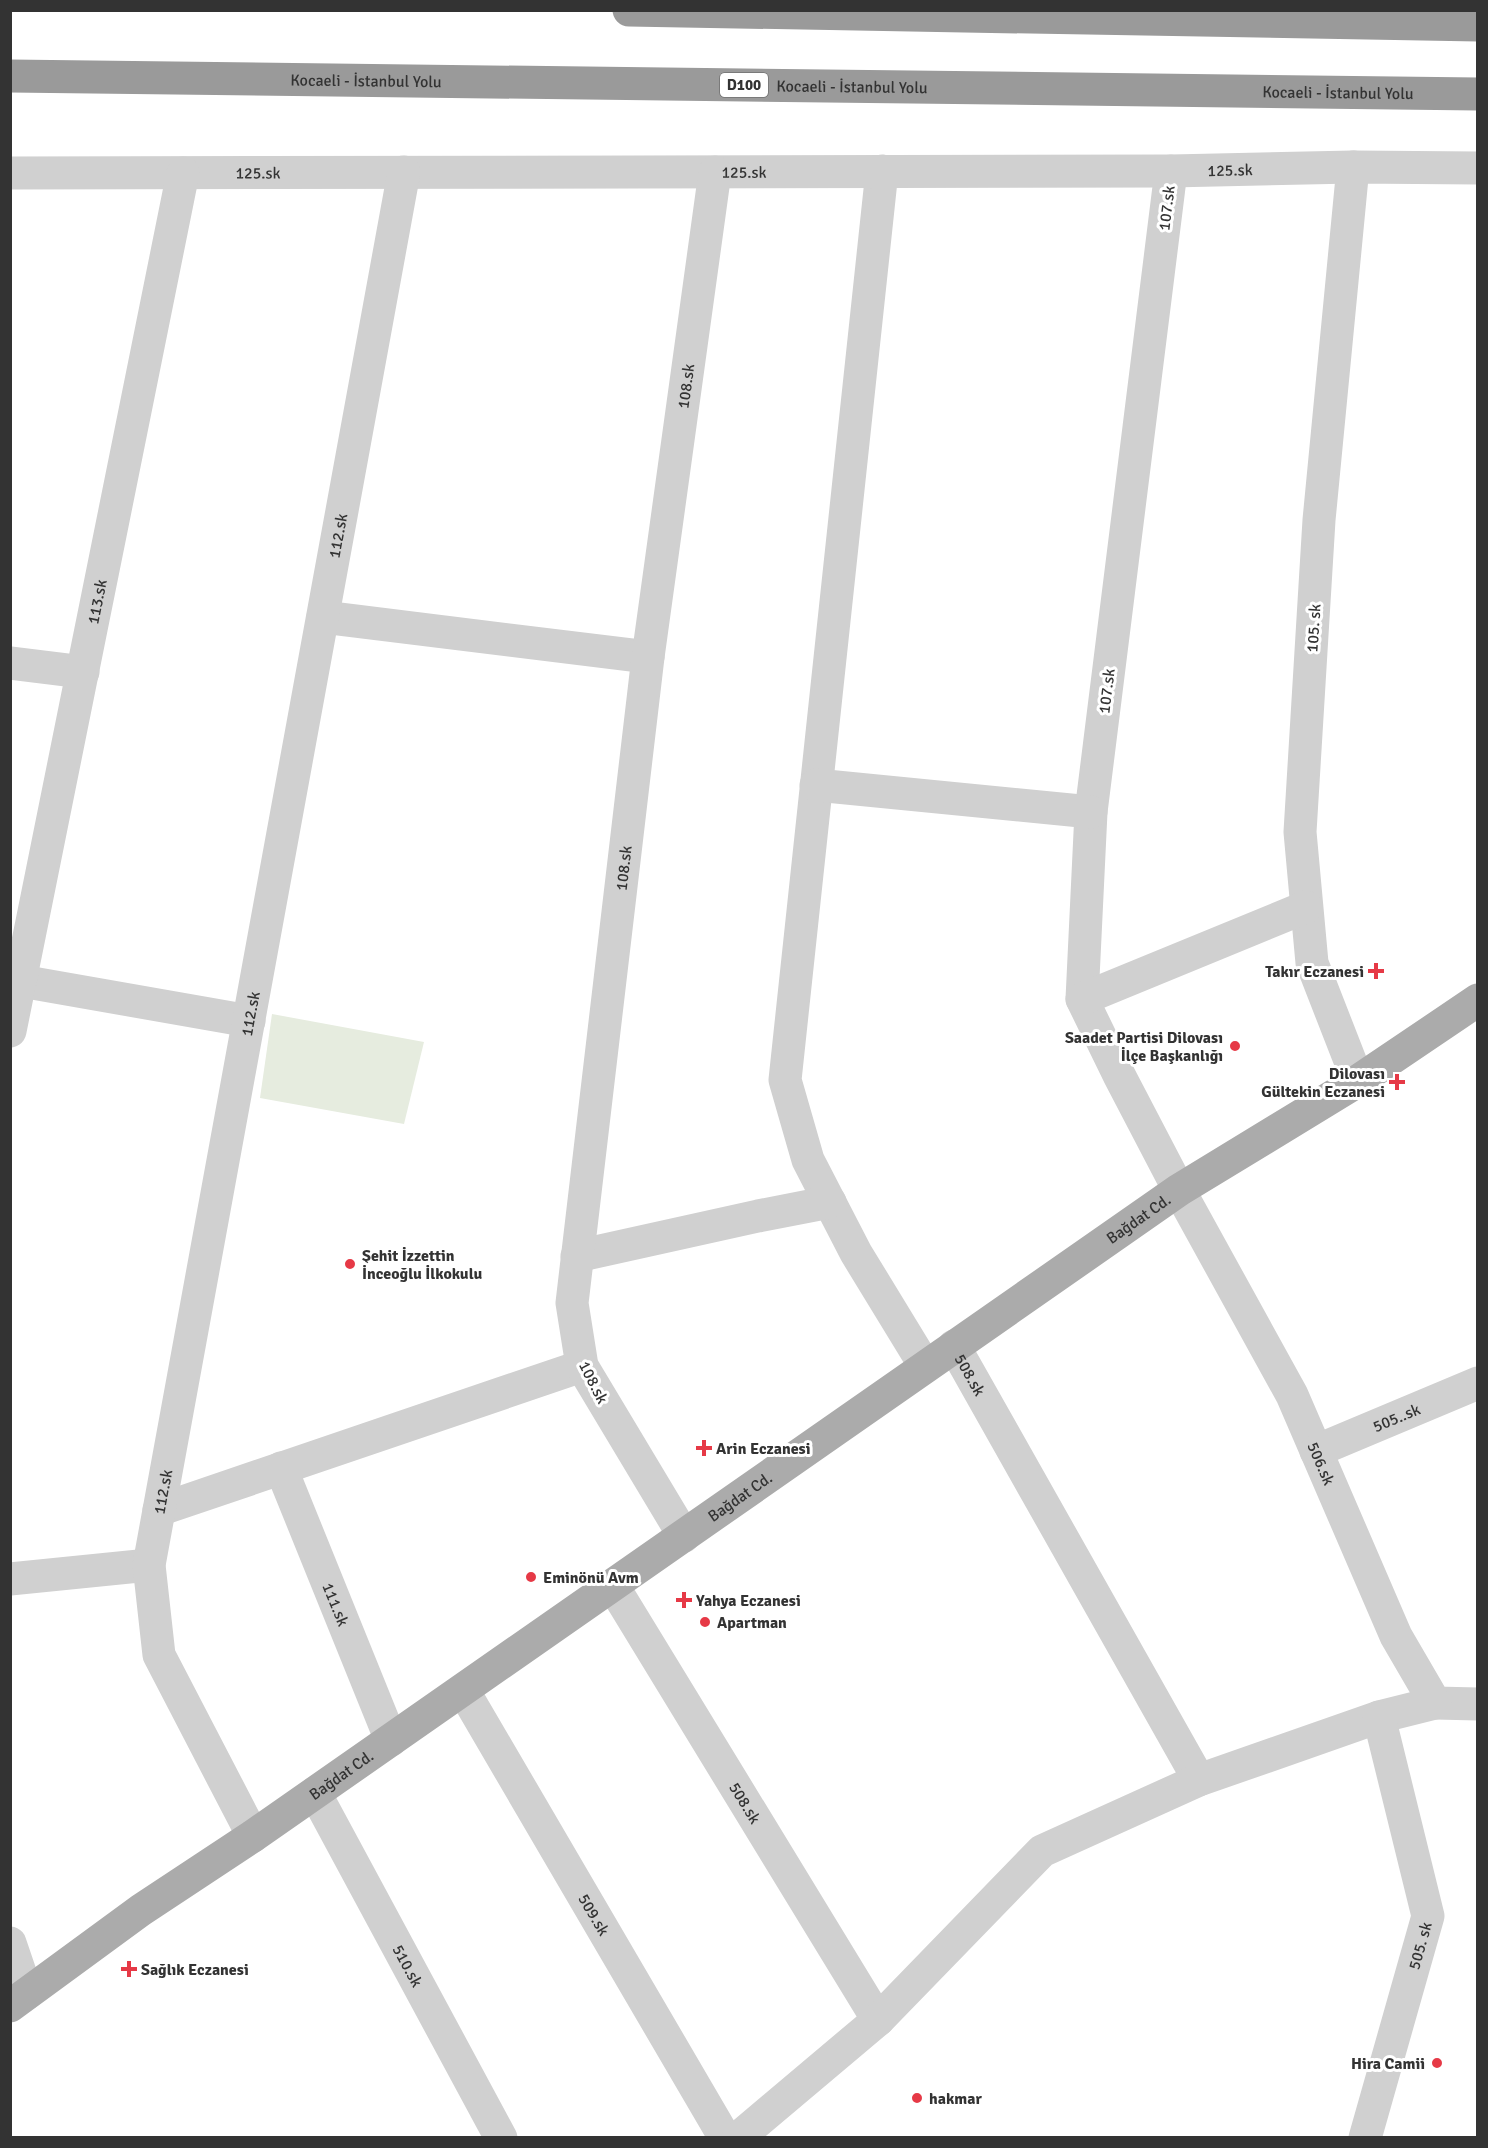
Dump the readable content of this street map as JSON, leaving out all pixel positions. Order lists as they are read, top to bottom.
{
  "streets": {
    "highway": ["Kocaeli - İstanbul Yolu", "D100"],
    "main road": ["Bağdat Cd."],
    "street": [
      "125.sk",
      "107.sk",
      "108.sk",
      "112.sk",
      "113.sk",
      "105. sk",
      "508.sk",
      "505..sk",
      "506.sk",
      "111.sk",
      "509.sk",
      "505. sk",
      "510.sk"
    ]
  },
  "crossings": [
    ["125.sk", "107.sk"],
    ["125.sk", "108.sk"],
    ["125.sk", "112.sk"],
    ["125.sk", "113.sk"],
    ["125.sk", "105. sk"],
    ["107.sk", "Bağdat Cd."],
    ["107.sk", "506.sk"],
    ["108.sk", "Bağdat Cd."],
    ["112.sk", "Bağdat Cd."],
    ["105. sk", "Bağdat Cd."],
    ["Bağdat Cd.", "508.sk"],
    ["Bağdat Cd.", "506.sk"],
    ["Bağdat Cd.", "111.sk"],
    ["Bağdat Cd.", "509.sk"],
    ["Bağdat Cd.", "510.sk"],
    ["505..sk", "506.sk"]
  ],
  "places": {
    "health": [
      "Takır Eczanesi",
      "Dilovası Gültekin Eczanesi",
      "Arin Eczanesi",
      "Yahya Eczanesi",
      "Sağlık Eczanesi"
    ],
    "other": [
      "Saadet Partisi Dilovası İlçe Başkanlığı",
      "Şehit İzzettin İnceoğlu İlkokulu",
      "Eminönü Avm",
      "Apartman",
      "Hira Camii",
      "hakmar"
    ]
  }
}
